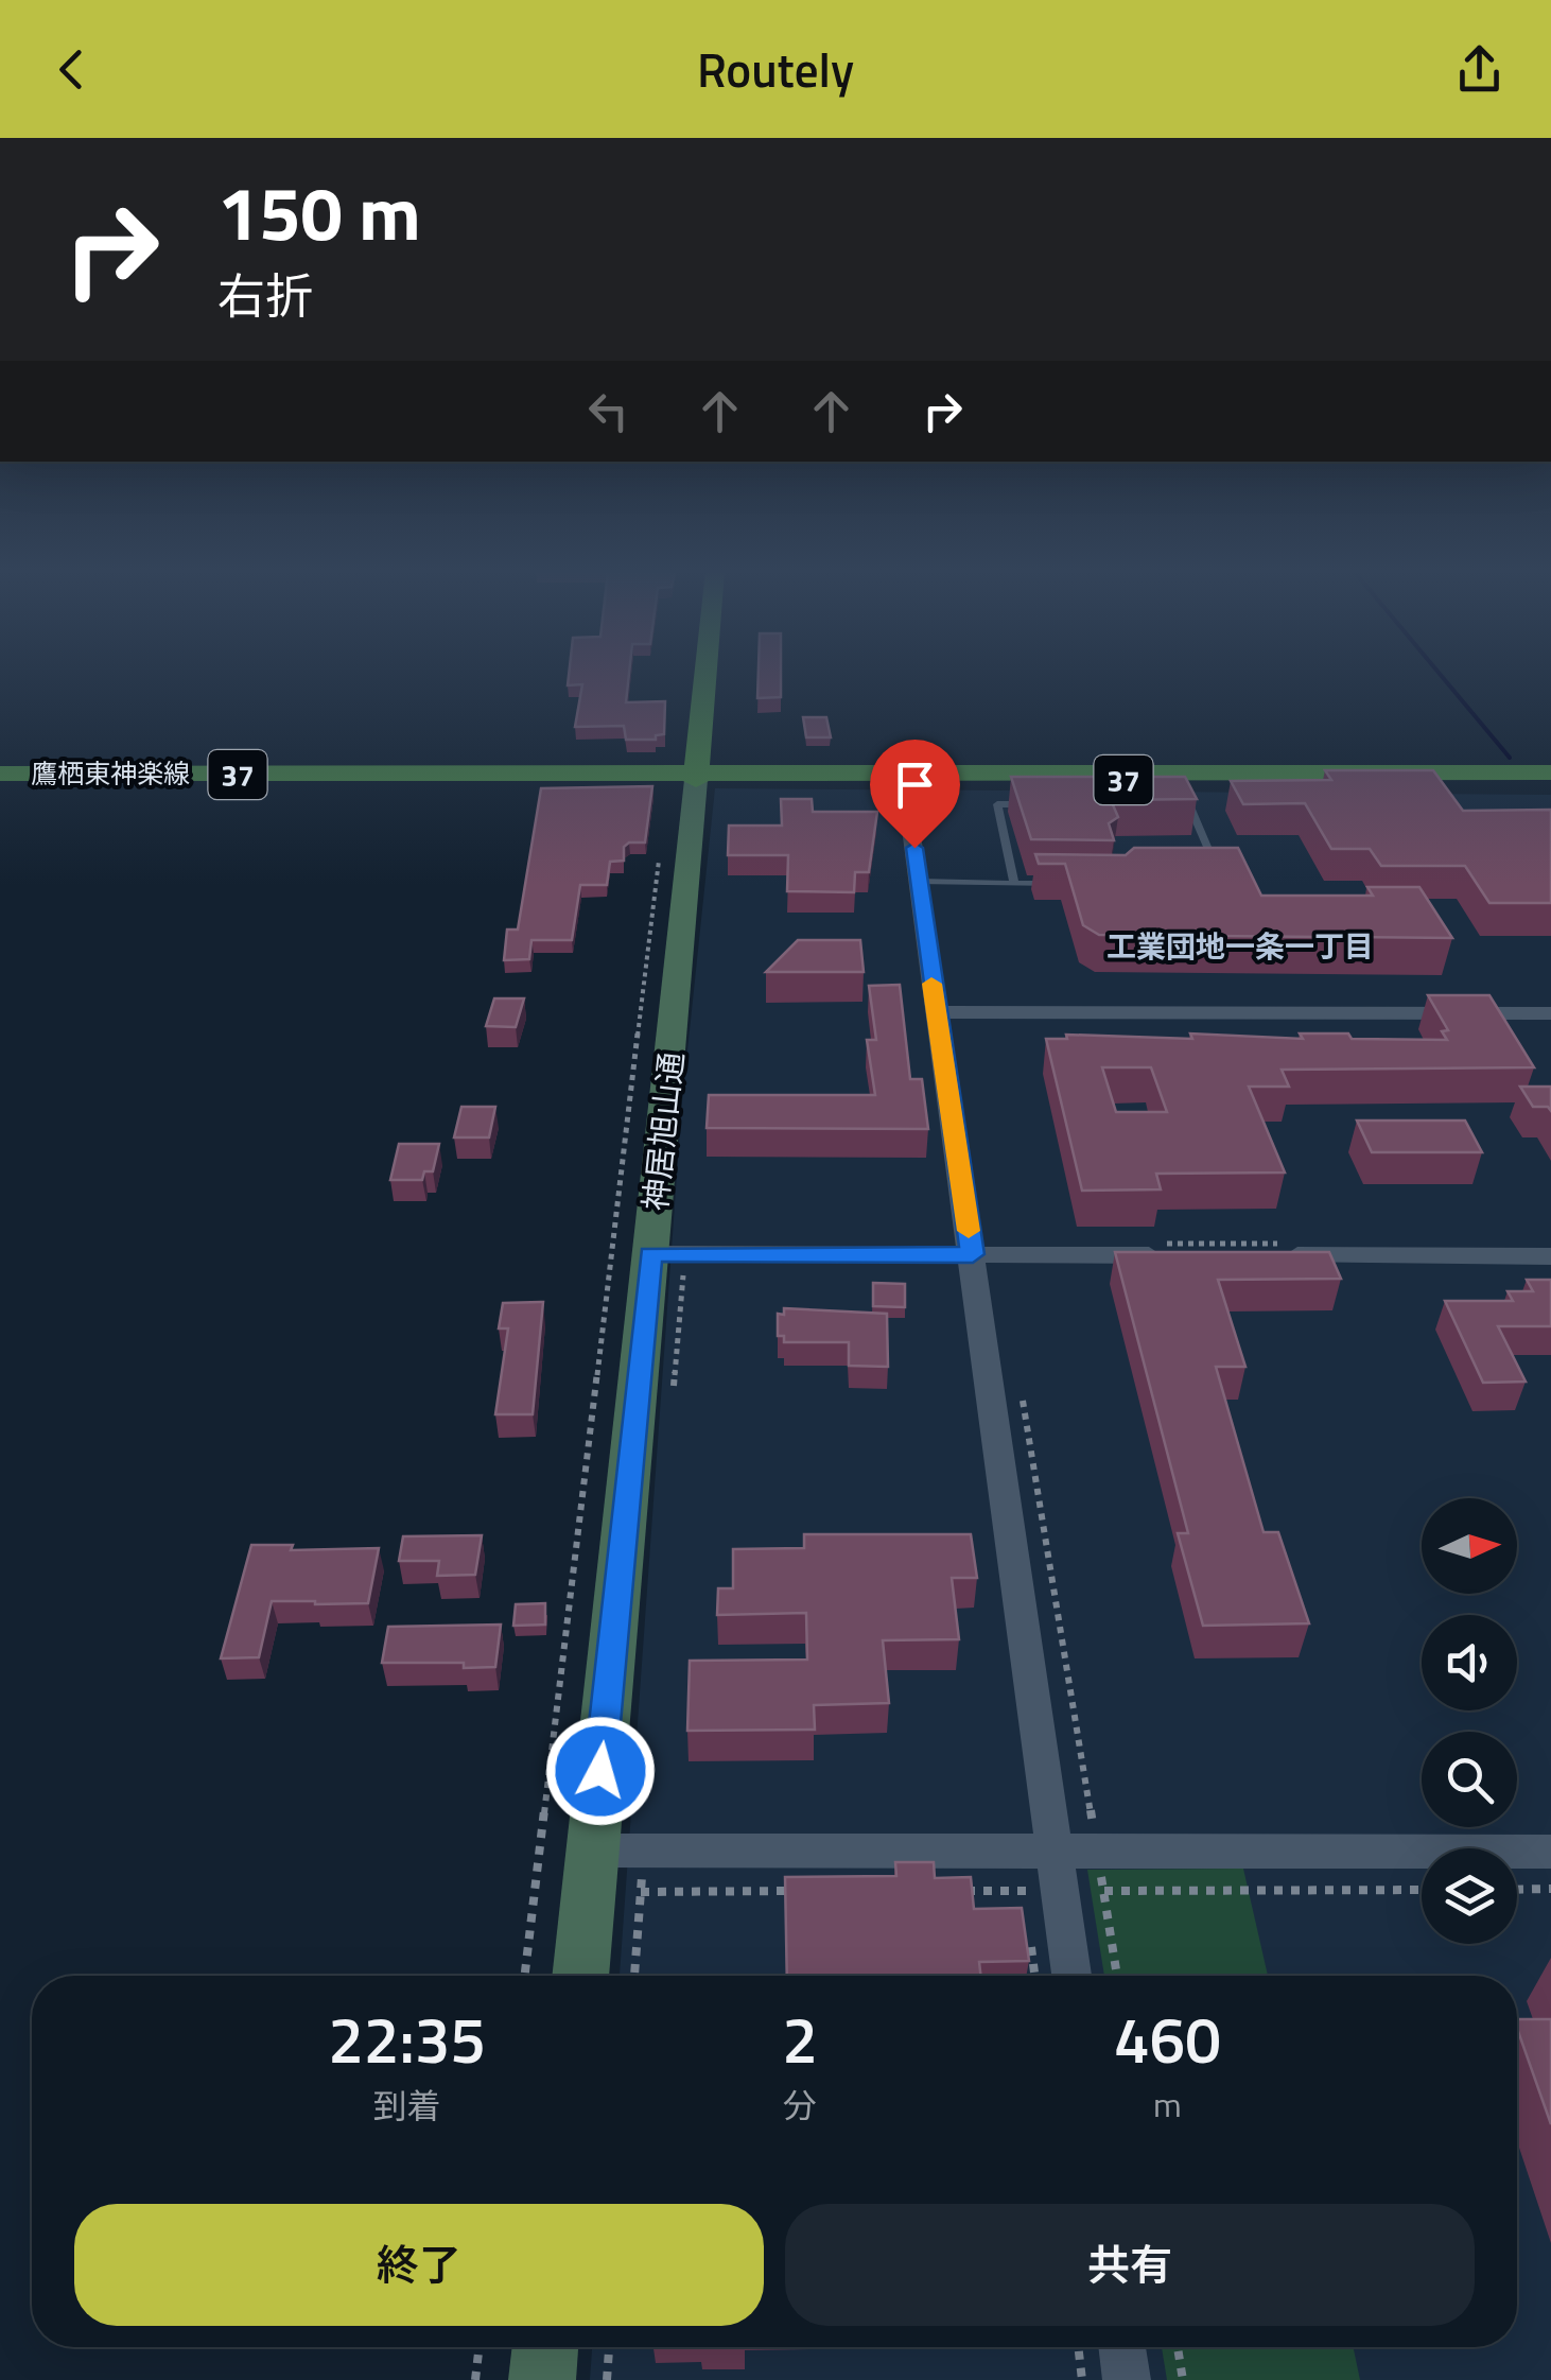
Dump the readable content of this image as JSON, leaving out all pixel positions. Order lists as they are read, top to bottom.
{
  "streets": {
    "main road": ["鷹栖東神楽線", "37", "神居旭山通"]
  },
  "crossings": [
    ["鷹栖東神楽線", "37"],
    ["鷹栖東神楽線", "神居旭山通"],
    ["37", "神居旭山通"]
  ],
  "districts": ["工業団地一条一丁目"],
  "north": "right",
  "page": {
    "header": "Routely",
    "turn": ["150 m", "右折"],
    "eta": [
      "22:35",
      "到着",
      "2",
      "分",
      "460",
      "m"
    ],
    "buttons": ["終了", "共有"]
  }
}
